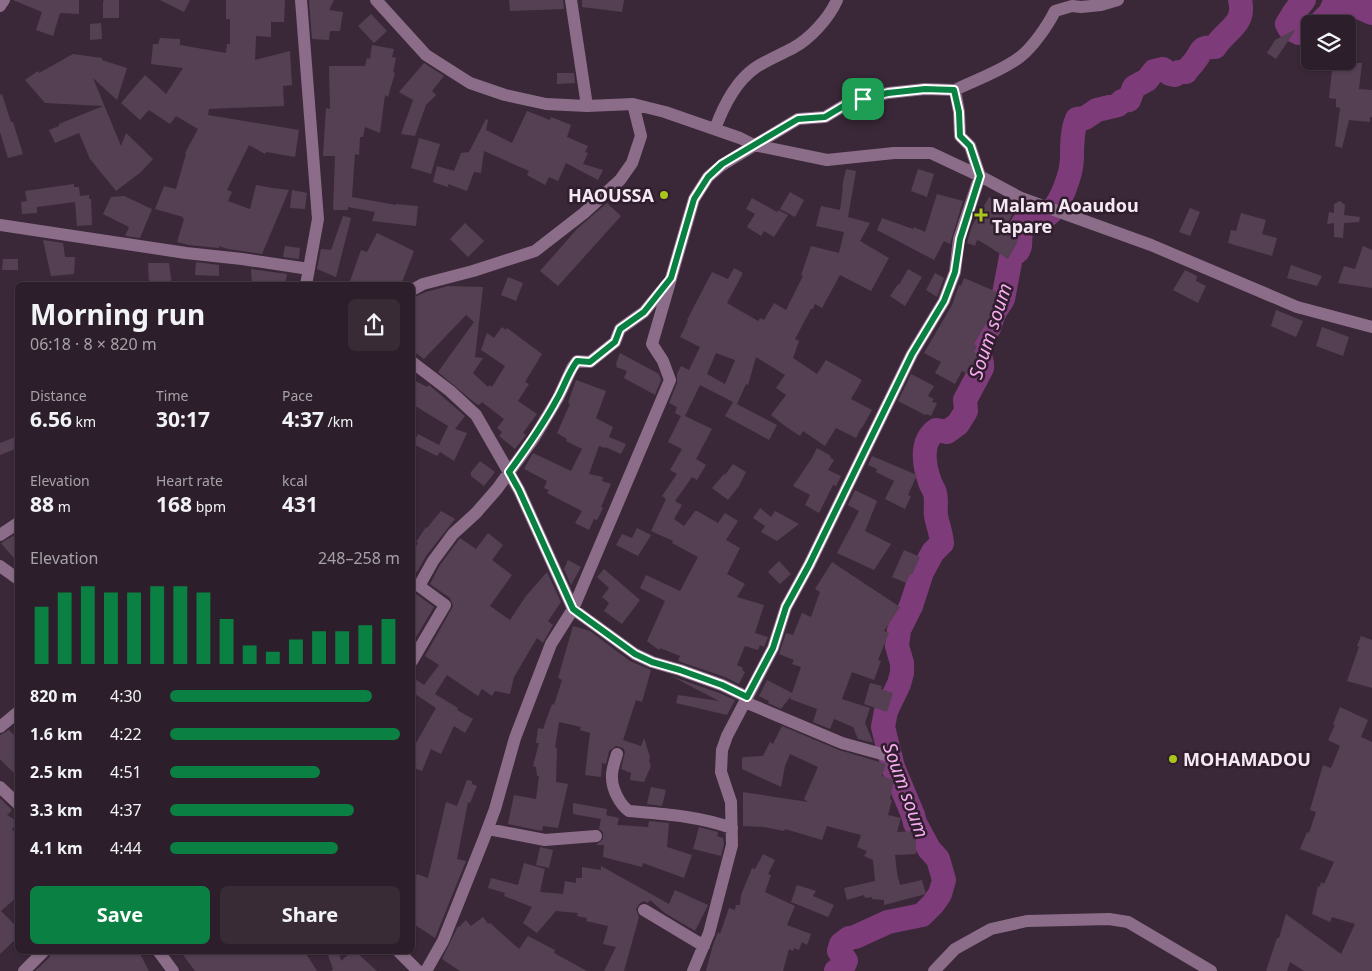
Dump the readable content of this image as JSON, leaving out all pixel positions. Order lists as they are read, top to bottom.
{
  "water": ["Soum soum"],
  "places": {
    "other": ["HAOUSSA", "MOHAMADOU"],
    "health": ["Malam Aoaudou Tapare"]
  },
  "page": {
    "heading": ["Morning run", "06:18 · 8 × 820 m"],
    "stats": [
      ["Distance", "6.56 km"],
      ["Time", "30:17"],
      ["Pace", "4:37 /km"],
      ["Elevation", "88 m"],
      ["Heart rate", "168 bpm"],
      ["kcal", "431"]
    ],
    "chart": ["Elevation", "248–258 m"],
    "list": [
      {
        "name": "820 m",
        "note": "4:30"
      },
      {
        "name": "1.6 km",
        "note": "4:22"
      },
      {
        "name": "2.5 km",
        "note": "4:51"
      },
      {
        "name": "3.3 km",
        "note": "4:37"
      },
      {
        "name": "4.1 km",
        "note": "4:44"
      }
    ],
    "buttons": ["Save", "Share"]
  }
}
